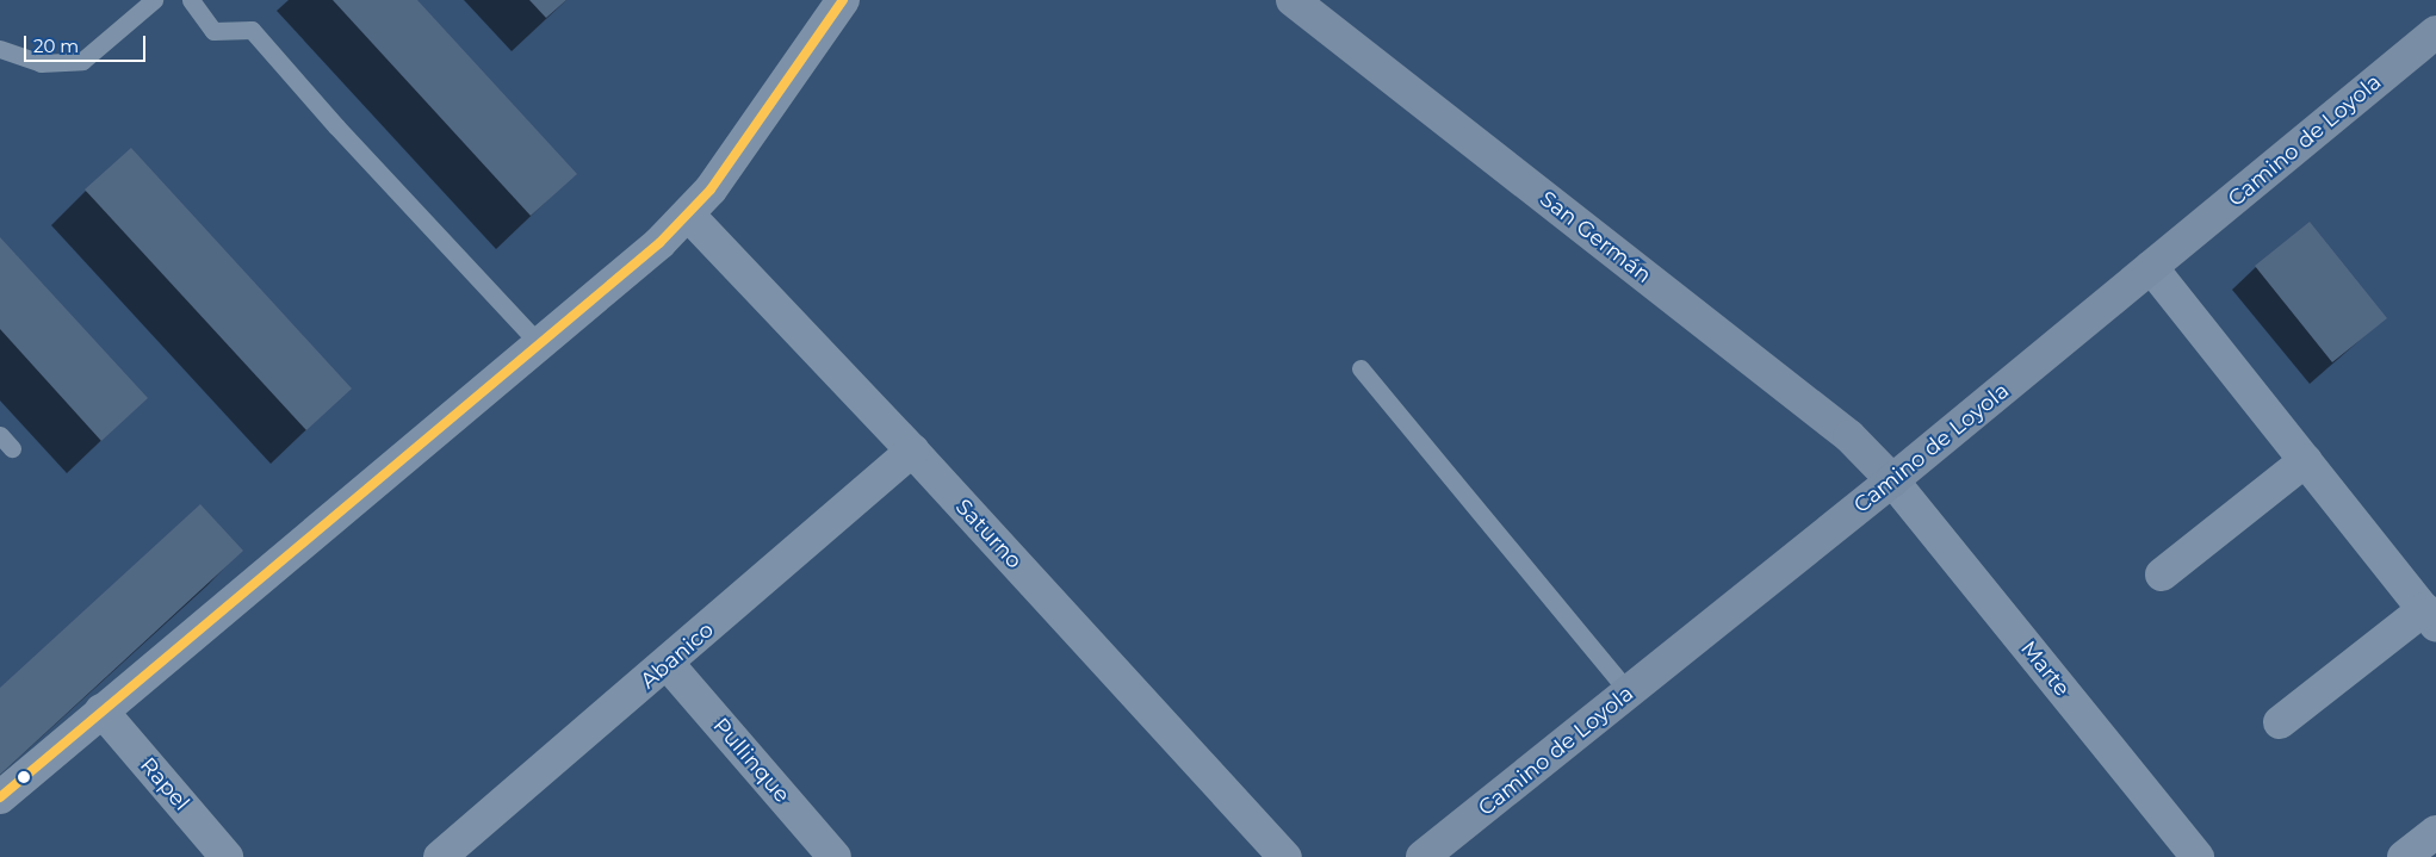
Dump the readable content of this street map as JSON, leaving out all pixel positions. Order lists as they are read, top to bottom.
{
  "streets": {
    "street": [
      "Camino de Loyola",
      "San Germán",
      "Saturno",
      "Abanico",
      "Marte",
      "Pullinque",
      "Rapel"
    ]
  },
  "crossings": [
    ["Camino de Loyola", "San Germán"],
    ["Camino de Loyola", "Marte"],
    ["San Germán", "Marte"],
    ["Saturno", "Abanico"],
    ["Abanico", "Pullinque"]
  ],
  "scale_bar": "20 m"
}
